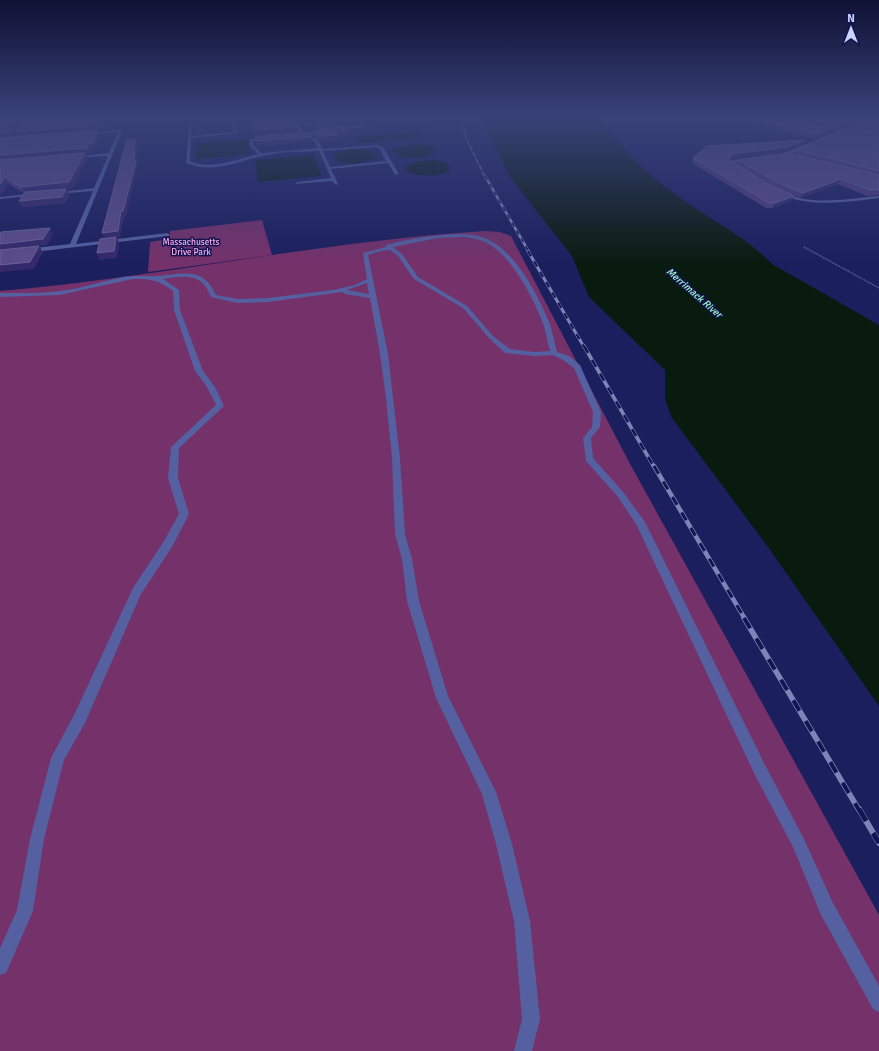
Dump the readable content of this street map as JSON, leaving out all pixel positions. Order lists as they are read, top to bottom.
{
  "water": ["Merrimack River"],
  "parks": ["Massachusetts Drive Park"],
  "north": "top"
}
